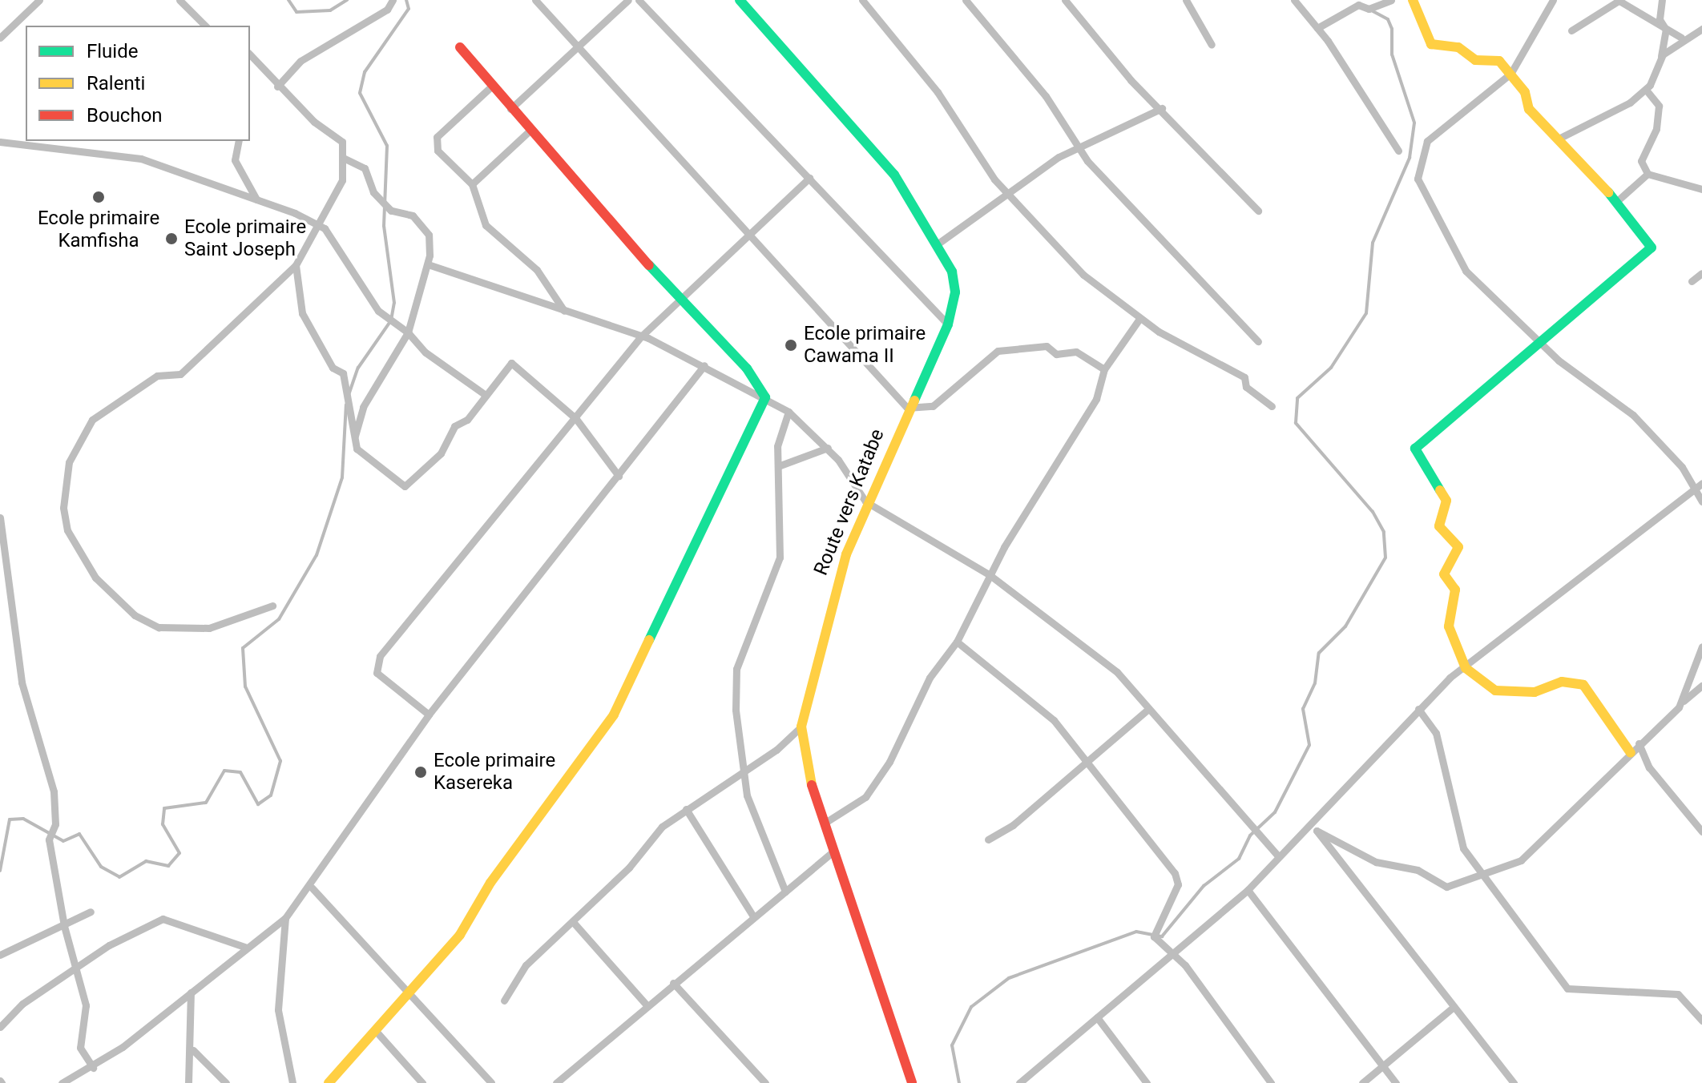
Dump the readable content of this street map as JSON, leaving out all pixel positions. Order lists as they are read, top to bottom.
{
  "streets": {
    "street": ["Route vers Katabe"]
  },
  "places": [
    "Ecole primaire Kamfisha",
    "Ecole primaire Saint Joseph",
    "Ecole primaire Cawama II",
    "Ecole primaire Kasereka"
  ],
  "legend": ["Fluide", "Ralenti", "Bouchon"]
}
